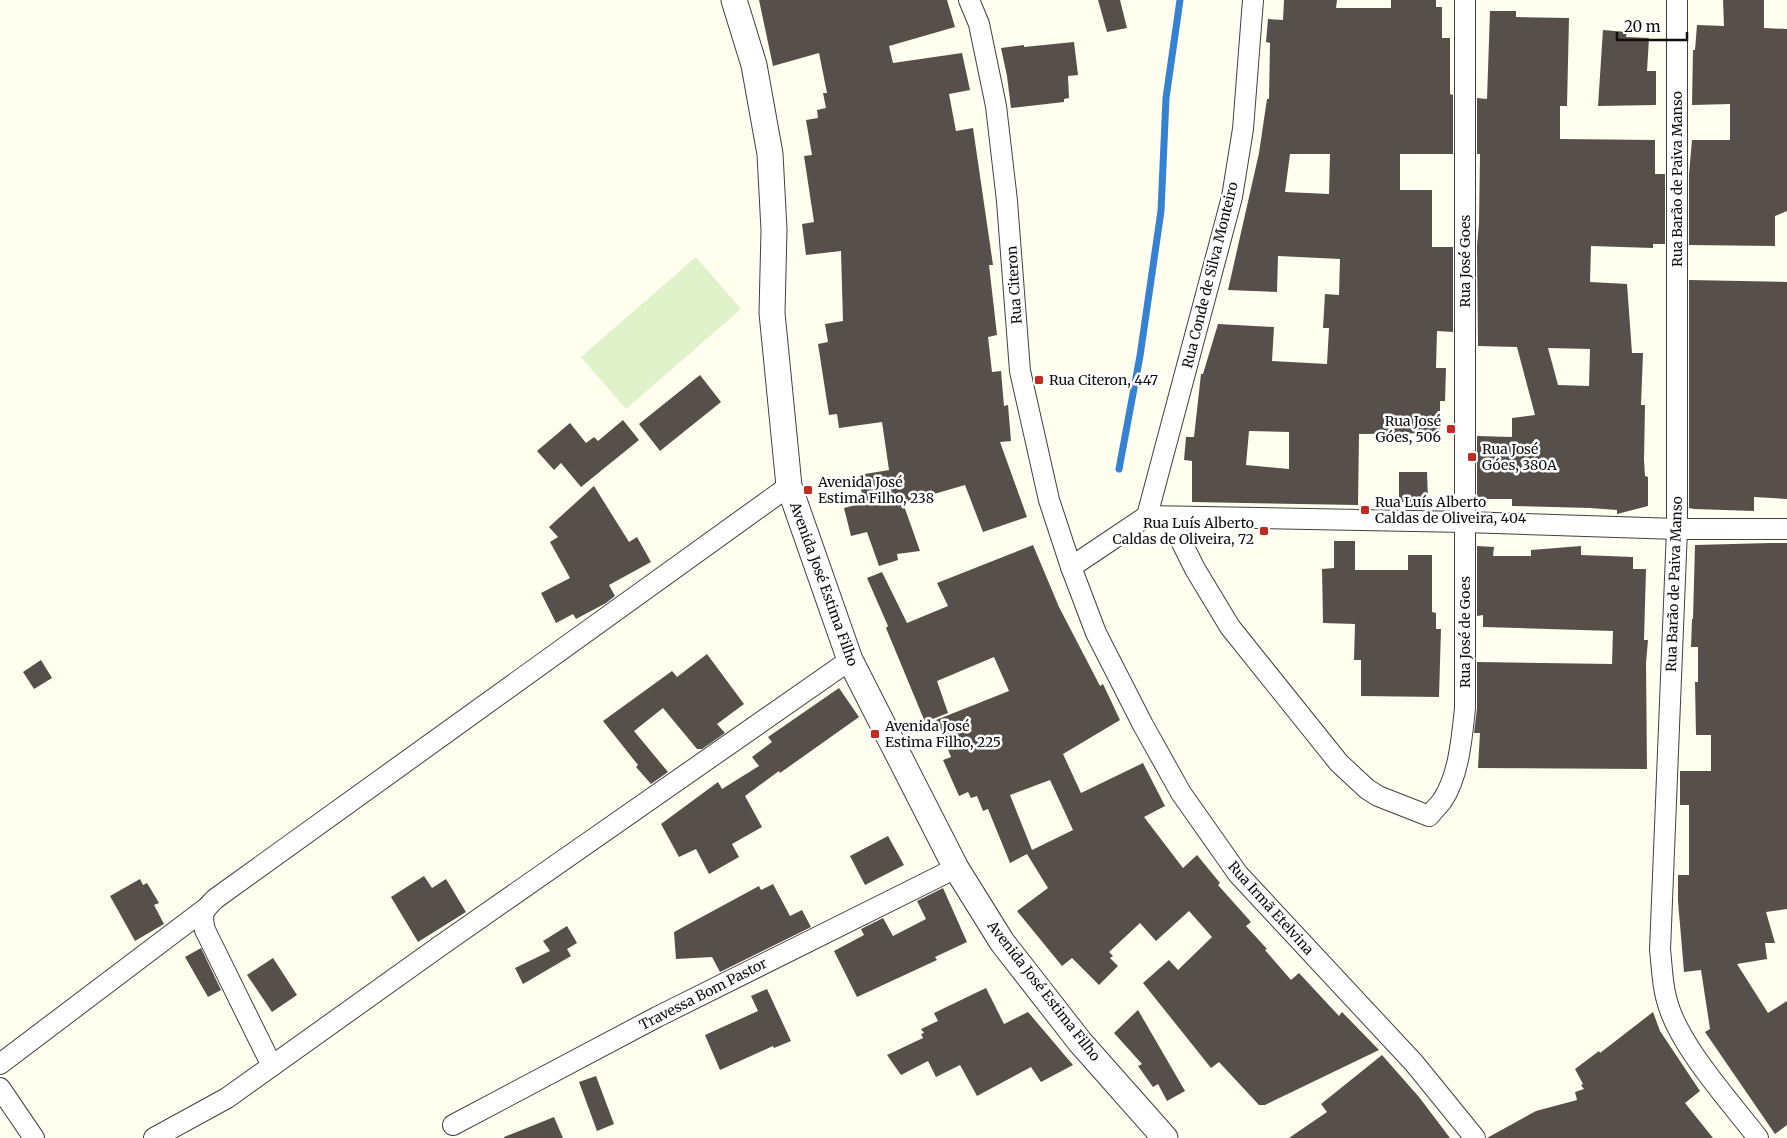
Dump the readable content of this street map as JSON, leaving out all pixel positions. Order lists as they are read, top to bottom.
{
  "streets": {
    "street": [
      "Rua Barão de Paiva Manso",
      "Rua José Goes",
      "Rua Conde de Silva Monteiro",
      "Rua Citeron",
      "Avenida José Estima Filho",
      "Rua José de Goes",
      "Rua Irmã Etelvina",
      "Travessa Bom Pastor"
    ]
  },
  "crossings": [
    ["Rua José Goes", "Rua José de Goes"],
    ["Rua Citeron", "Rua Irmã Etelvina"],
    ["Avenida José Estima Filho", "Travessa Bom Pastor"]
  ],
  "places": {
    "transit": [
      "Rua Citeron, 447",
      "Rua José Góes, 506",
      "Rua José Góes, 380A",
      "Avenida José Estima Filho, 238",
      "Rua Luís Alberto Caldas de Oliveira, 404",
      "Rua Luís Alberto Caldas de Oliveira, 72",
      "Avenida José Estima Filho, 225"
    ]
  },
  "scale_bar": "20 m"
}
